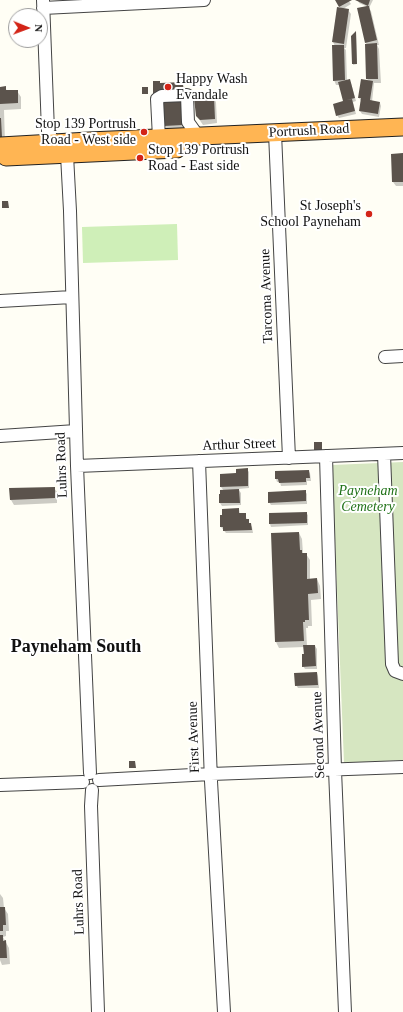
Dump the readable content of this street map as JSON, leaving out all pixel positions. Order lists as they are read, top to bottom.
{
  "streets": {
    "highway": ["Portrush Road"],
    "street": [
      "Tarcoma Avenue",
      "Arthur Street",
      "Luhrs Road",
      "Second Avenue",
      "First Avenue"
    ]
  },
  "crossings": [
    ["Portrush Road", "Tarcoma Avenue"],
    ["Portrush Road", "Luhrs Road"],
    ["Tarcoma Avenue", "Arthur Street"],
    ["Arthur Street", "Luhrs Road"],
    ["Arthur Street", "Second Avenue"],
    ["Arthur Street", "First Avenue"]
  ],
  "districts": ["Payneham South"],
  "parks": ["Payneham Cemetery"],
  "places": [
    "Happy Wash Evandale",
    "Stop 139 Portrush Road - West side",
    "Stop 139 Portrush Road - East side",
    "St Joseph's School Payneham"
  ],
  "north": "right"
}
